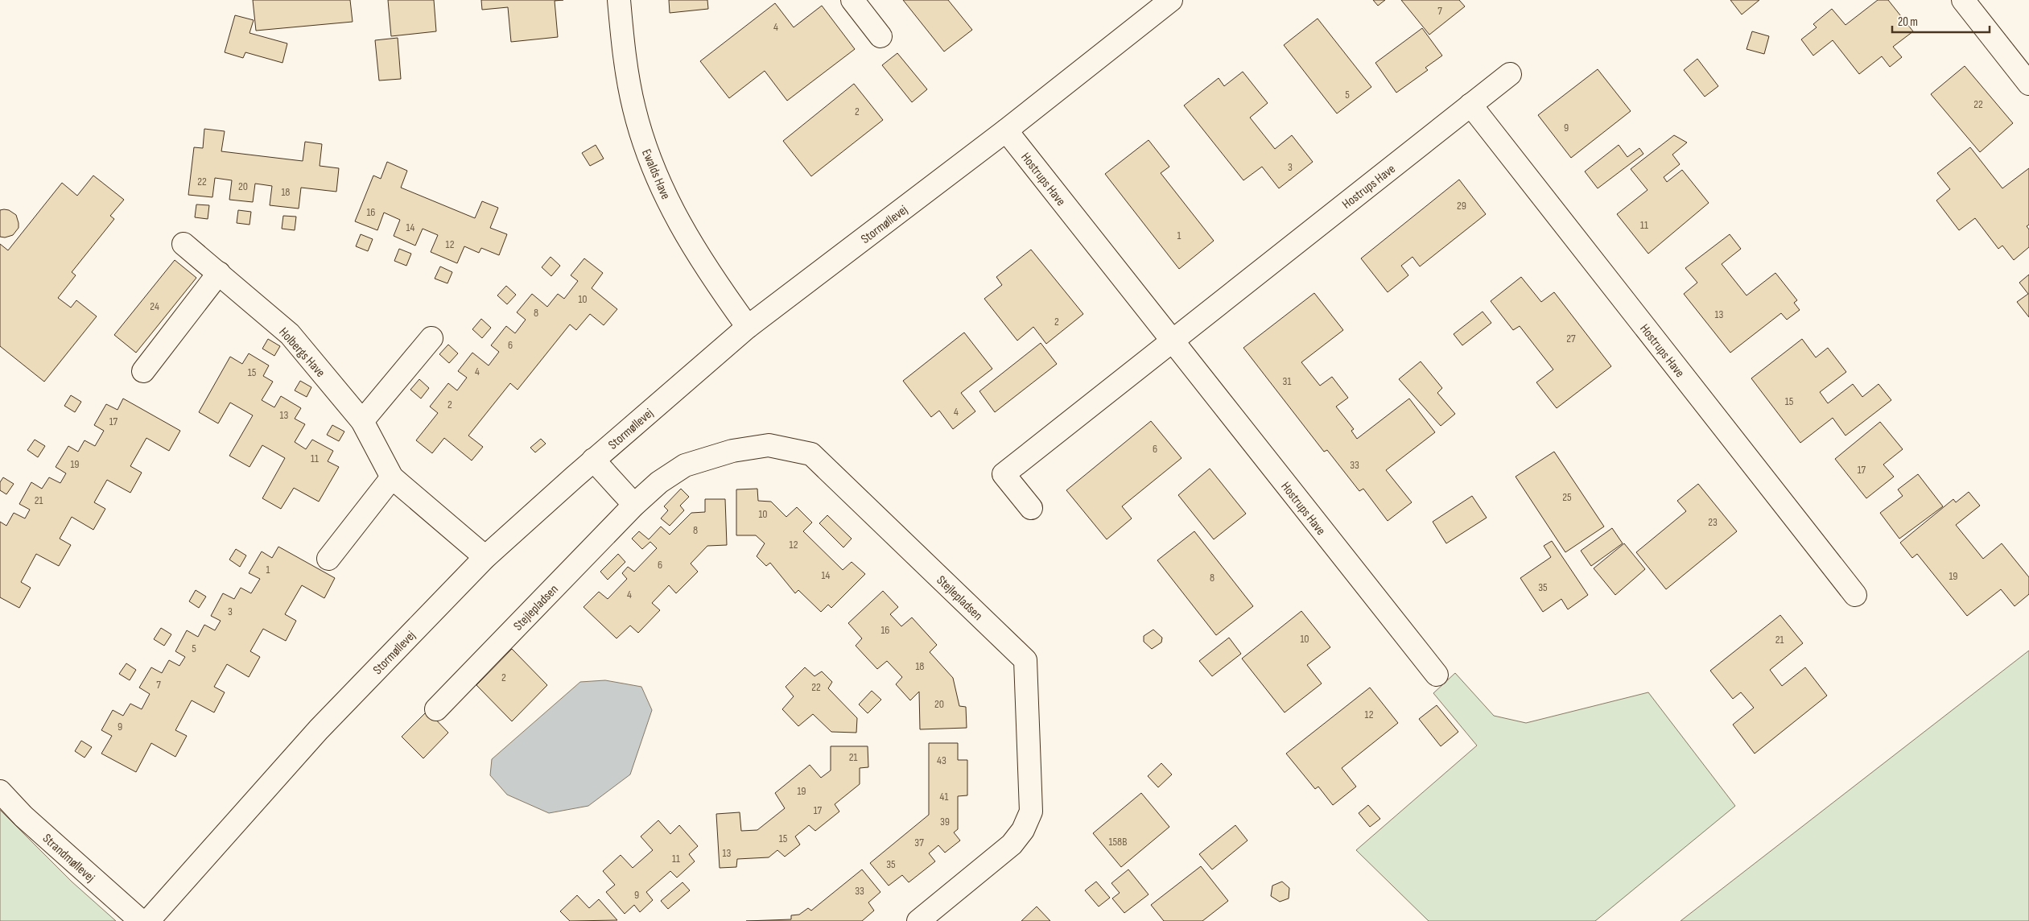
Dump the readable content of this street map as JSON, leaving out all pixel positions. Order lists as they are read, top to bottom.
{
  "streets": {
    "street": [
      "Ewalds Have",
      "Hostrups Have",
      "Stormøllevej",
      "Holbergs Have",
      "Stejlepladsen",
      "Strandmøllevej"
    ]
  },
  "crossings": [
    ["Ewalds Have", "Stormøllevej"],
    ["Hostrups Have", "Stormøllevej"],
    ["Stormøllevej", "Holbergs Have"]
  ],
  "house_numbers": [
    "7",
    "4",
    "5",
    "22",
    "2",
    "9",
    "3",
    "22",
    "20",
    "18",
    "29",
    "16",
    "11",
    "14",
    "1",
    "12",
    "10",
    "24",
    "8",
    "13",
    "2",
    "27",
    "6",
    "4",
    "15",
    "31",
    "15",
    "2",
    "4",
    "13",
    "17",
    "6",
    "11",
    "19",
    "33",
    "17",
    "25",
    "21",
    "10",
    "23",
    "8",
    "12",
    "6",
    "1",
    "14",
    "19",
    "8",
    "35",
    "4",
    "3",
    "16",
    "10",
    "21",
    "5",
    "18",
    "2",
    "7",
    "22",
    "20",
    "12",
    "9",
    "21",
    "43",
    "19",
    "41",
    "17",
    "39",
    "15",
    "158B",
    "37",
    "13",
    "11",
    "35",
    "33",
    "9"
  ],
  "scale_bar": "20 m"
}
